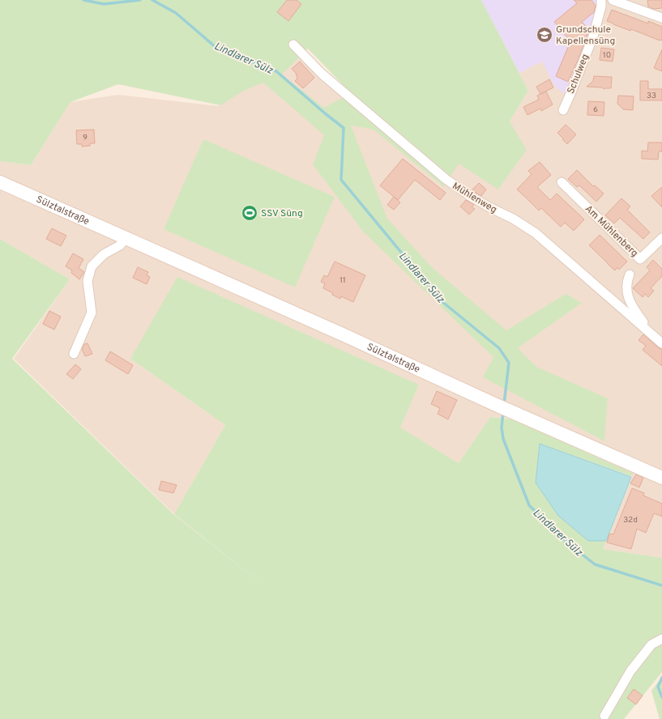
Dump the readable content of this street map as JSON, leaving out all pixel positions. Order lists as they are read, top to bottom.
{
  "streets": {
    "main road": ["Sülztalstraße"],
    "street": ["Schulweg", "Mühlenweg", "Am Mühlenberg"]
  },
  "water": ["Lindlarer Sülz"],
  "places": {
    "school or university": ["Grundschule Kapellensüng"],
    "sports": ["SSV Süng"]
  },
  "house_numbers": [
    "10",
    "33",
    "6",
    "9",
    "11",
    "32d"
  ]
}
